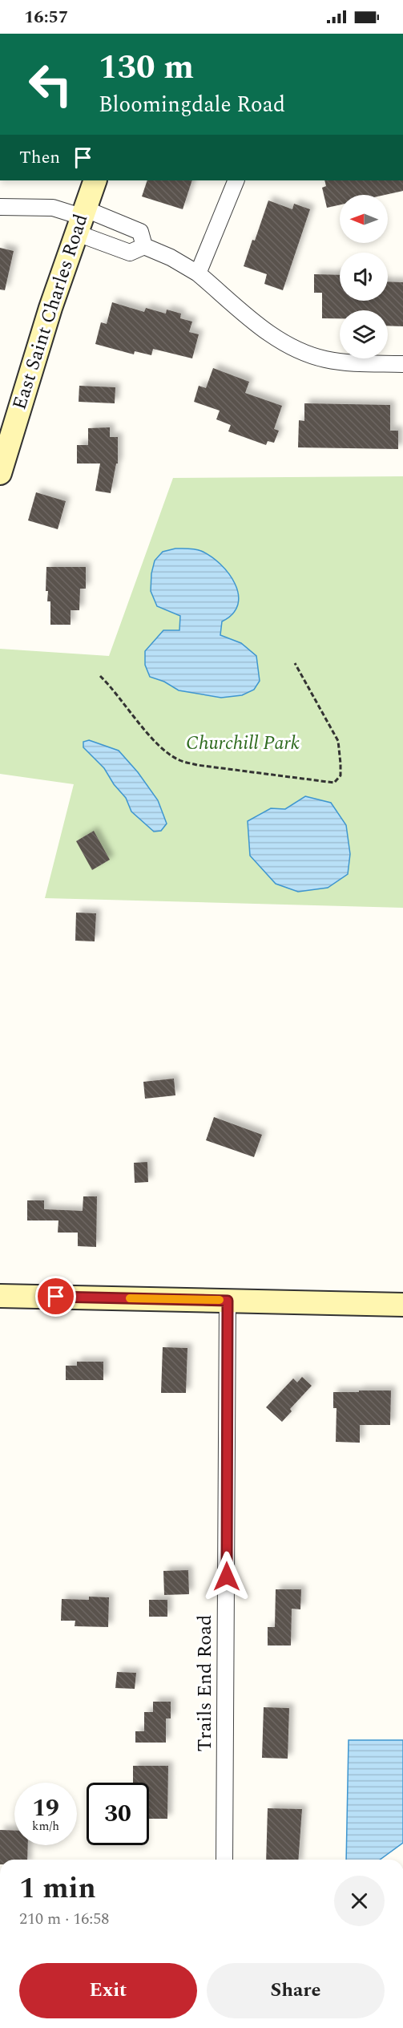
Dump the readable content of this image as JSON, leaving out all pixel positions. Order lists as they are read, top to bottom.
{
  "streets": {
    "street": ["East Saint Charles Road", "Trails End Road"]
  },
  "parks": ["Churchill Park"],
  "north": "left",
  "page": {
    "status": "16:57",
    "turn": ["130 m", "Bloomingdale Road"],
    "then": "Then",
    "speed": "19 km/h",
    "limit": "30",
    "heading": ["1 min", "210 m · 16:58"],
    "buttons": ["Exit", "Share"]
  }
}
